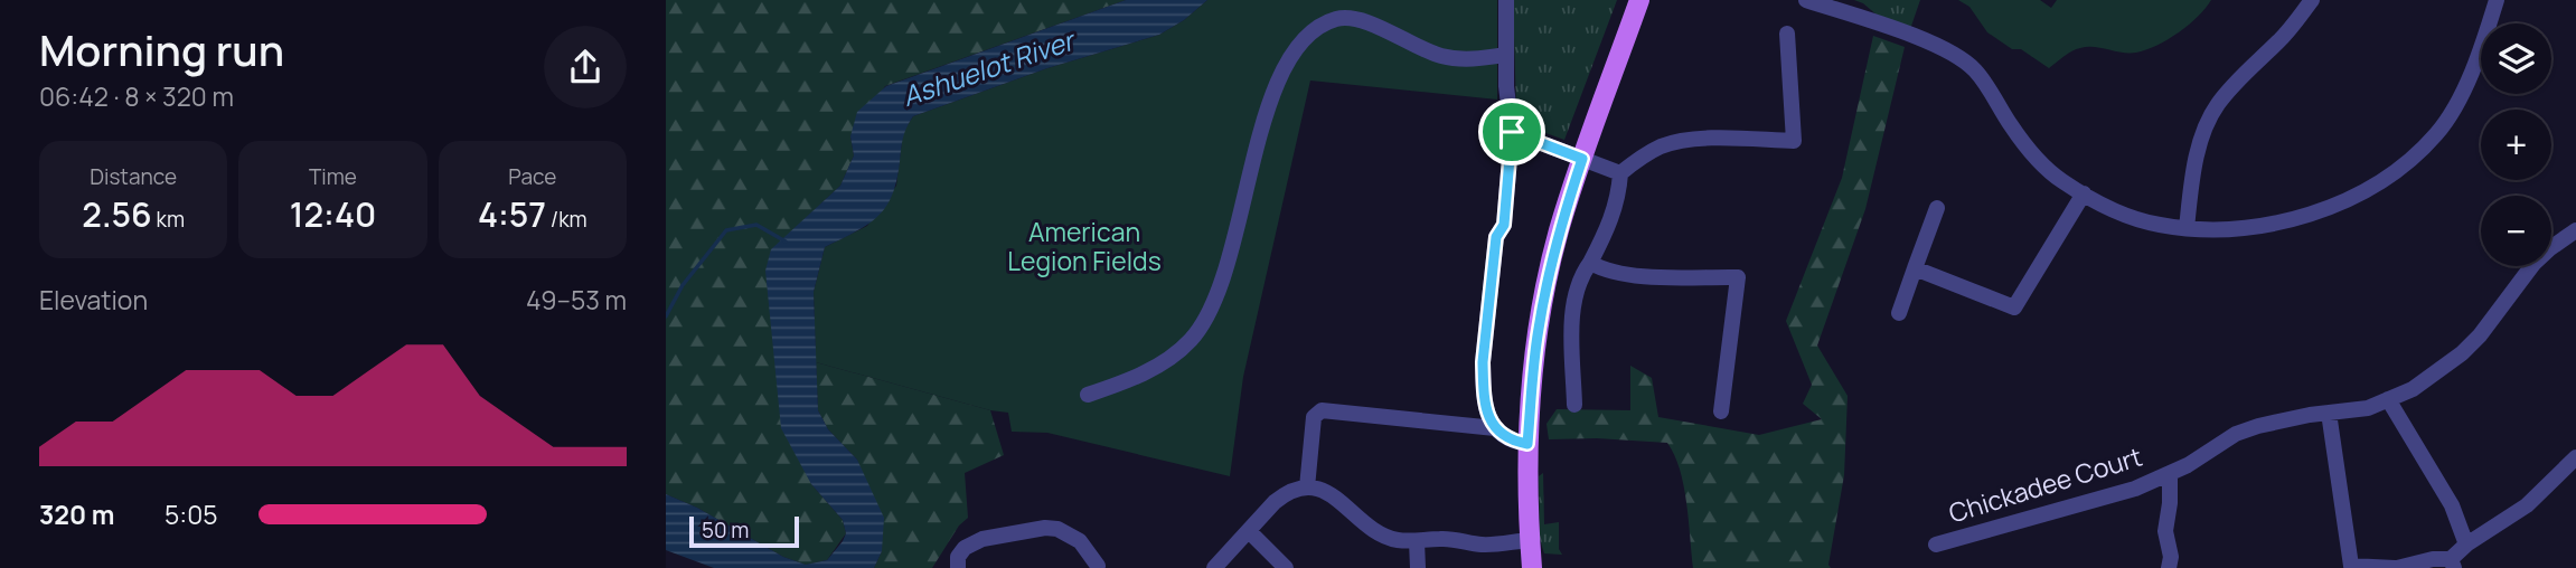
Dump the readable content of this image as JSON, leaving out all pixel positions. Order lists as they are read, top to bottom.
{
  "streets": {
    "street": ["Chickadee Court"]
  },
  "water": ["Ashuelot River"],
  "parks": ["American Legion Fields"],
  "scale_bar": "50 m",
  "page": {
    "heading": ["Morning run", "06:42 · 8 × 320 m"],
    "map_buttons": ["+", "−"],
    "stats": [
      ["Distance", "2.56 km"],
      ["Time", "12:40"],
      ["Pace", "4:57 /km"]
    ],
    "chart": ["Elevation", "49–53 m"],
    "list": [
      {
        "name": "320 m",
        "note": "5:05"
      }
    ],
    "scale": "50 m"
  }
}
